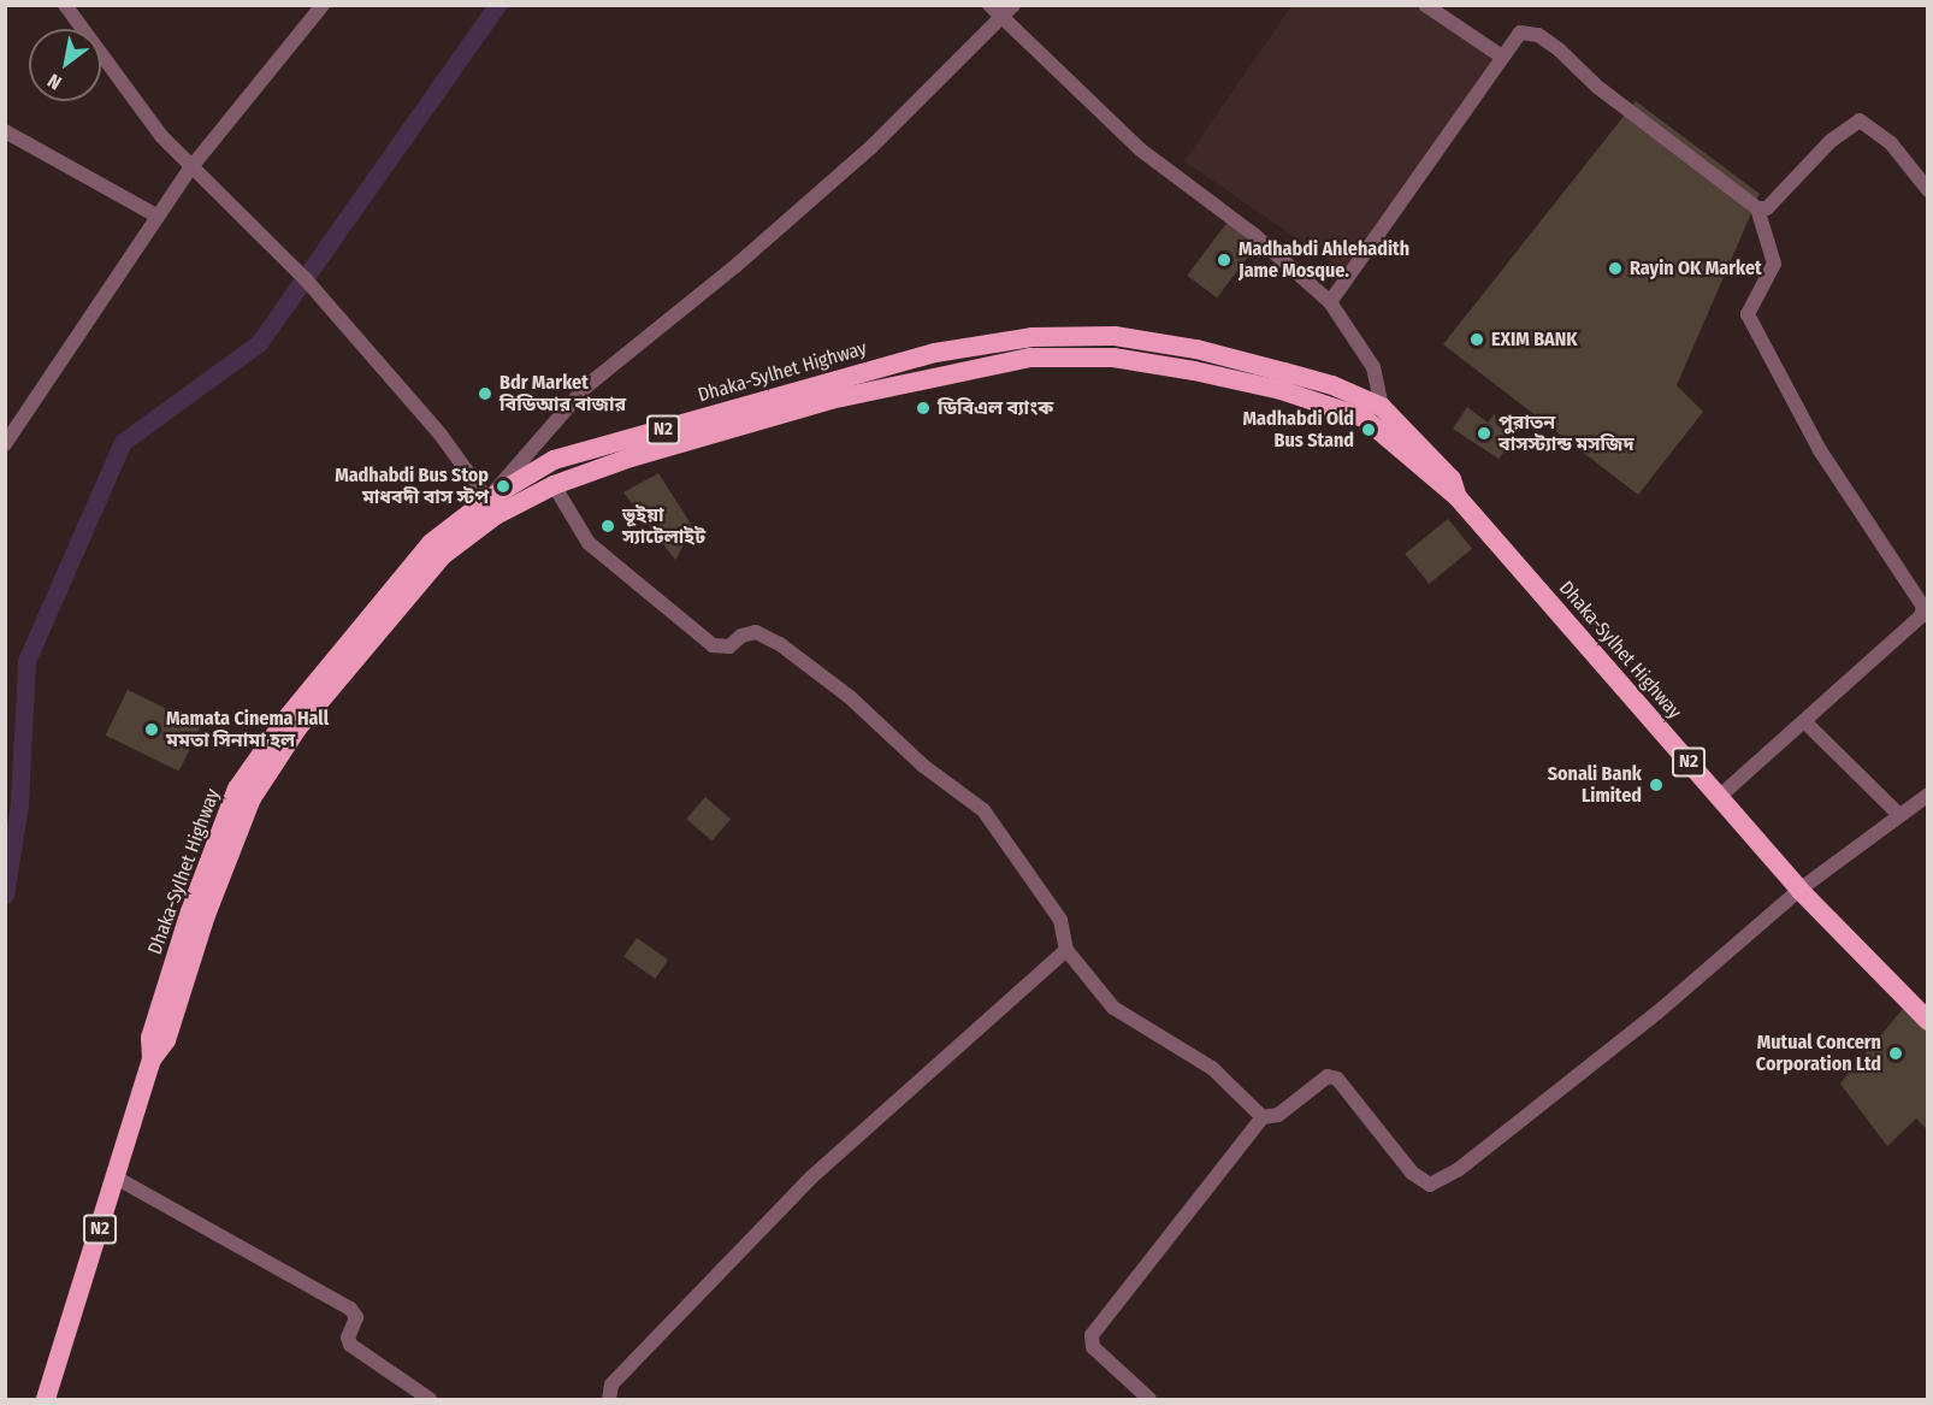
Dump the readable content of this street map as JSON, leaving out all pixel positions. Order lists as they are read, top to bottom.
{
  "streets": {
    "highway": ["Dhaka-Sylhet Highway", "N2"]
  },
  "places": [
    "Madhabdi Ahlehadith Jame Mosque.",
    "Rayin OK Market",
    "EXIM BANK",
    "Bdr Market বিডিআর বাজার",
    "ডিবিএল ব্যাংক",
    "Madhabdi Old Bus Stand",
    "পুরাতন বাসস্ট্যান্ড মসজিদ",
    "Madhabdi Bus Stop মাধবদী বাস স্টপ",
    "ভূইয়া স্যাটেলাইট",
    "Mamata Cinema Hall মমতা সিনামা হল",
    "Sonali Bank Limited",
    "Mutual Concern Corporation Ltd"
  ],
  "north": "bottom left"
}
